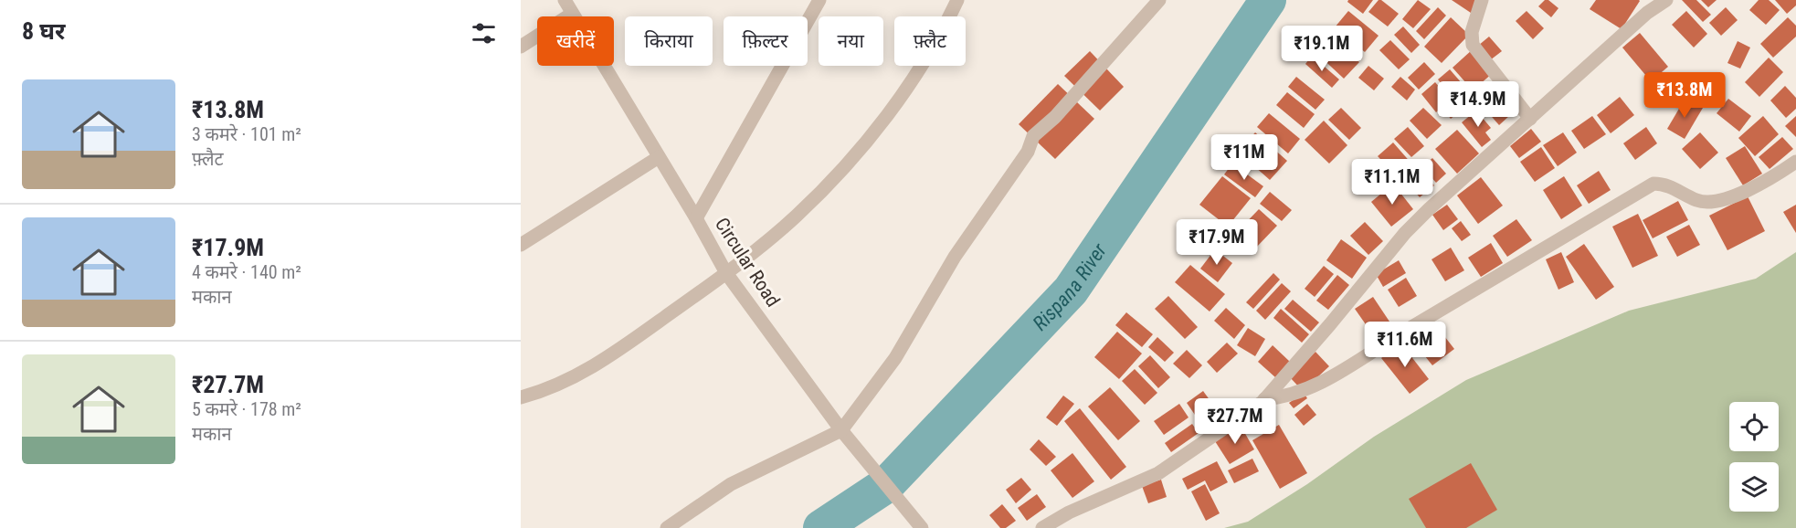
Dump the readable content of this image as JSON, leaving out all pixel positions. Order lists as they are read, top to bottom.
{
  "streets": {
    "street": ["Circular Road"]
  },
  "water": ["Rispana River"],
  "page": {
    "heading": "8 घर",
    "chip": [
      "खरीदें",
      "किराया",
      "फ़िल्टर",
      "नया",
      "फ़्लैट"
    ],
    "price": [
      "₹19.1M",
      "₹13.8M",
      "₹14.9M",
      "₹11M",
      "₹11.1M",
      "₹17.9M",
      "₹11.6M",
      "₹27.7M"
    ],
    "list": [
      {
        "name": "₹13.8M",
        "note": "3 कमरे · 101 m² · फ़्लैट"
      },
      {
        "name": "₹17.9M",
        "note": "4 कमरे · 140 m² · मकान"
      },
      {
        "name": "₹27.7M",
        "note": "5 कमरे · 178 m² · मकान"
      }
    ]
  }
}
